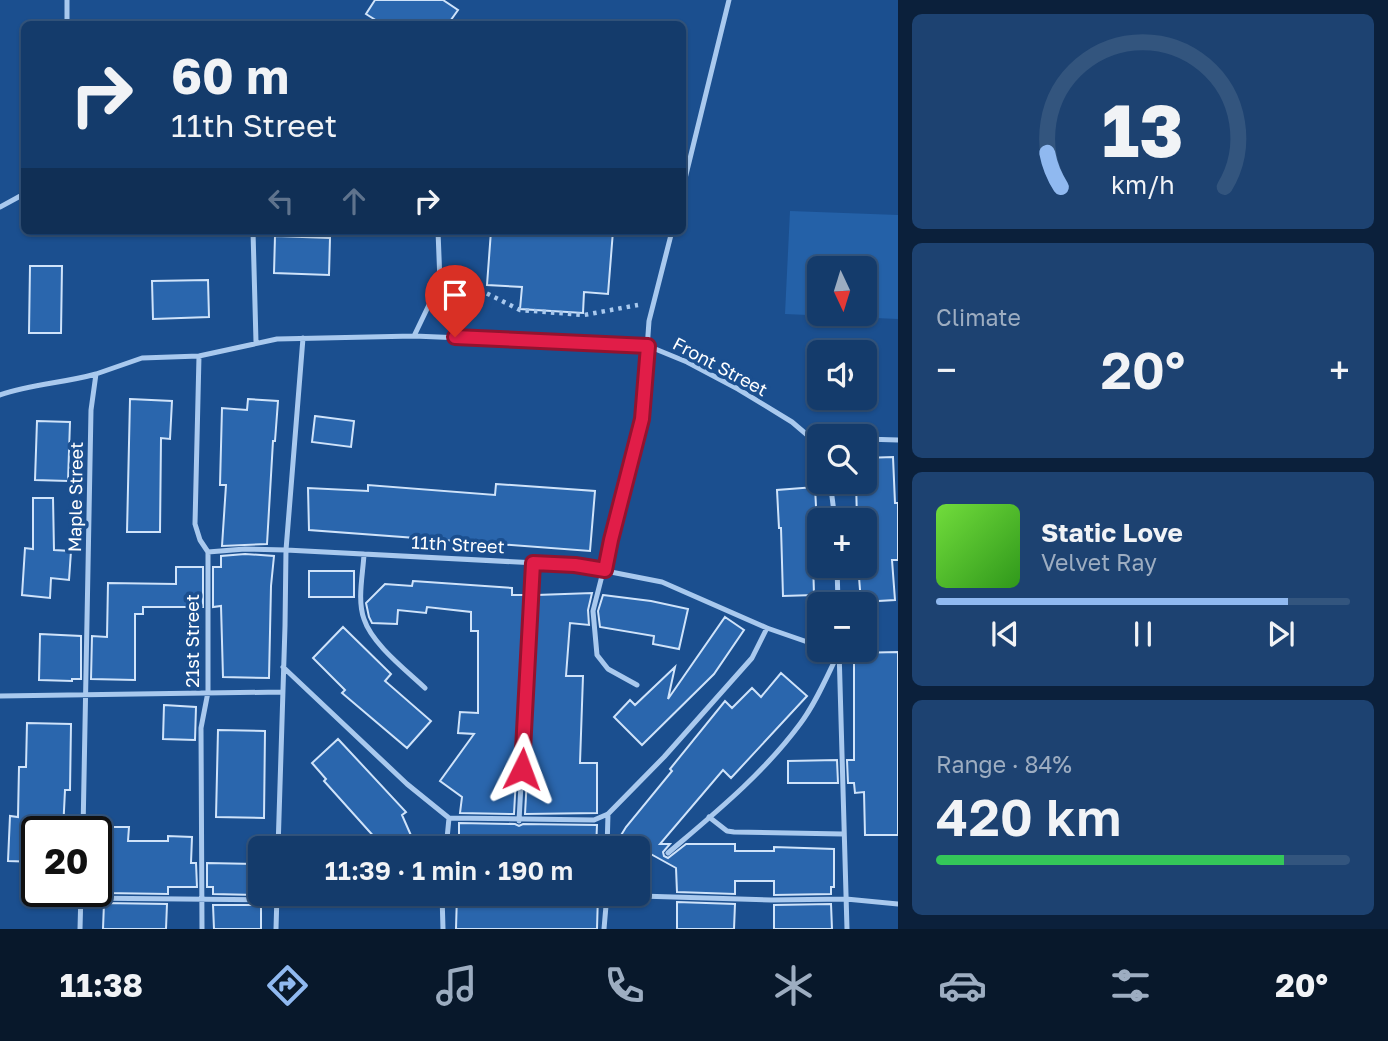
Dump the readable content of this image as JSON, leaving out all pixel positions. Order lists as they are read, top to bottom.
{
  "streets": {
    "lane": [
      "Front Street",
      "Maple Street",
      "11th Street",
      "21st Street"
    ]
  },
  "crossings": [
    ["11th Street", "21st Street"]
  ],
  "north": "bottom",
  "page": {
    "turn": ["60 m", "11th Street"],
    "tile": [
      "Climate",
      ["Range · 84%", "420 km"]
    ],
    "map_buttons": ["+", "−"],
    "heat": ["−", "20°", "+"],
    "song": ["Static Love", "Velvet Ray"],
    "limit": "20",
    "trip": "11:39 · 1 min · 190 m",
    "tabs": ["11:38", "20°"],
    "gauge": ["13", "km/h"]
  }
}
